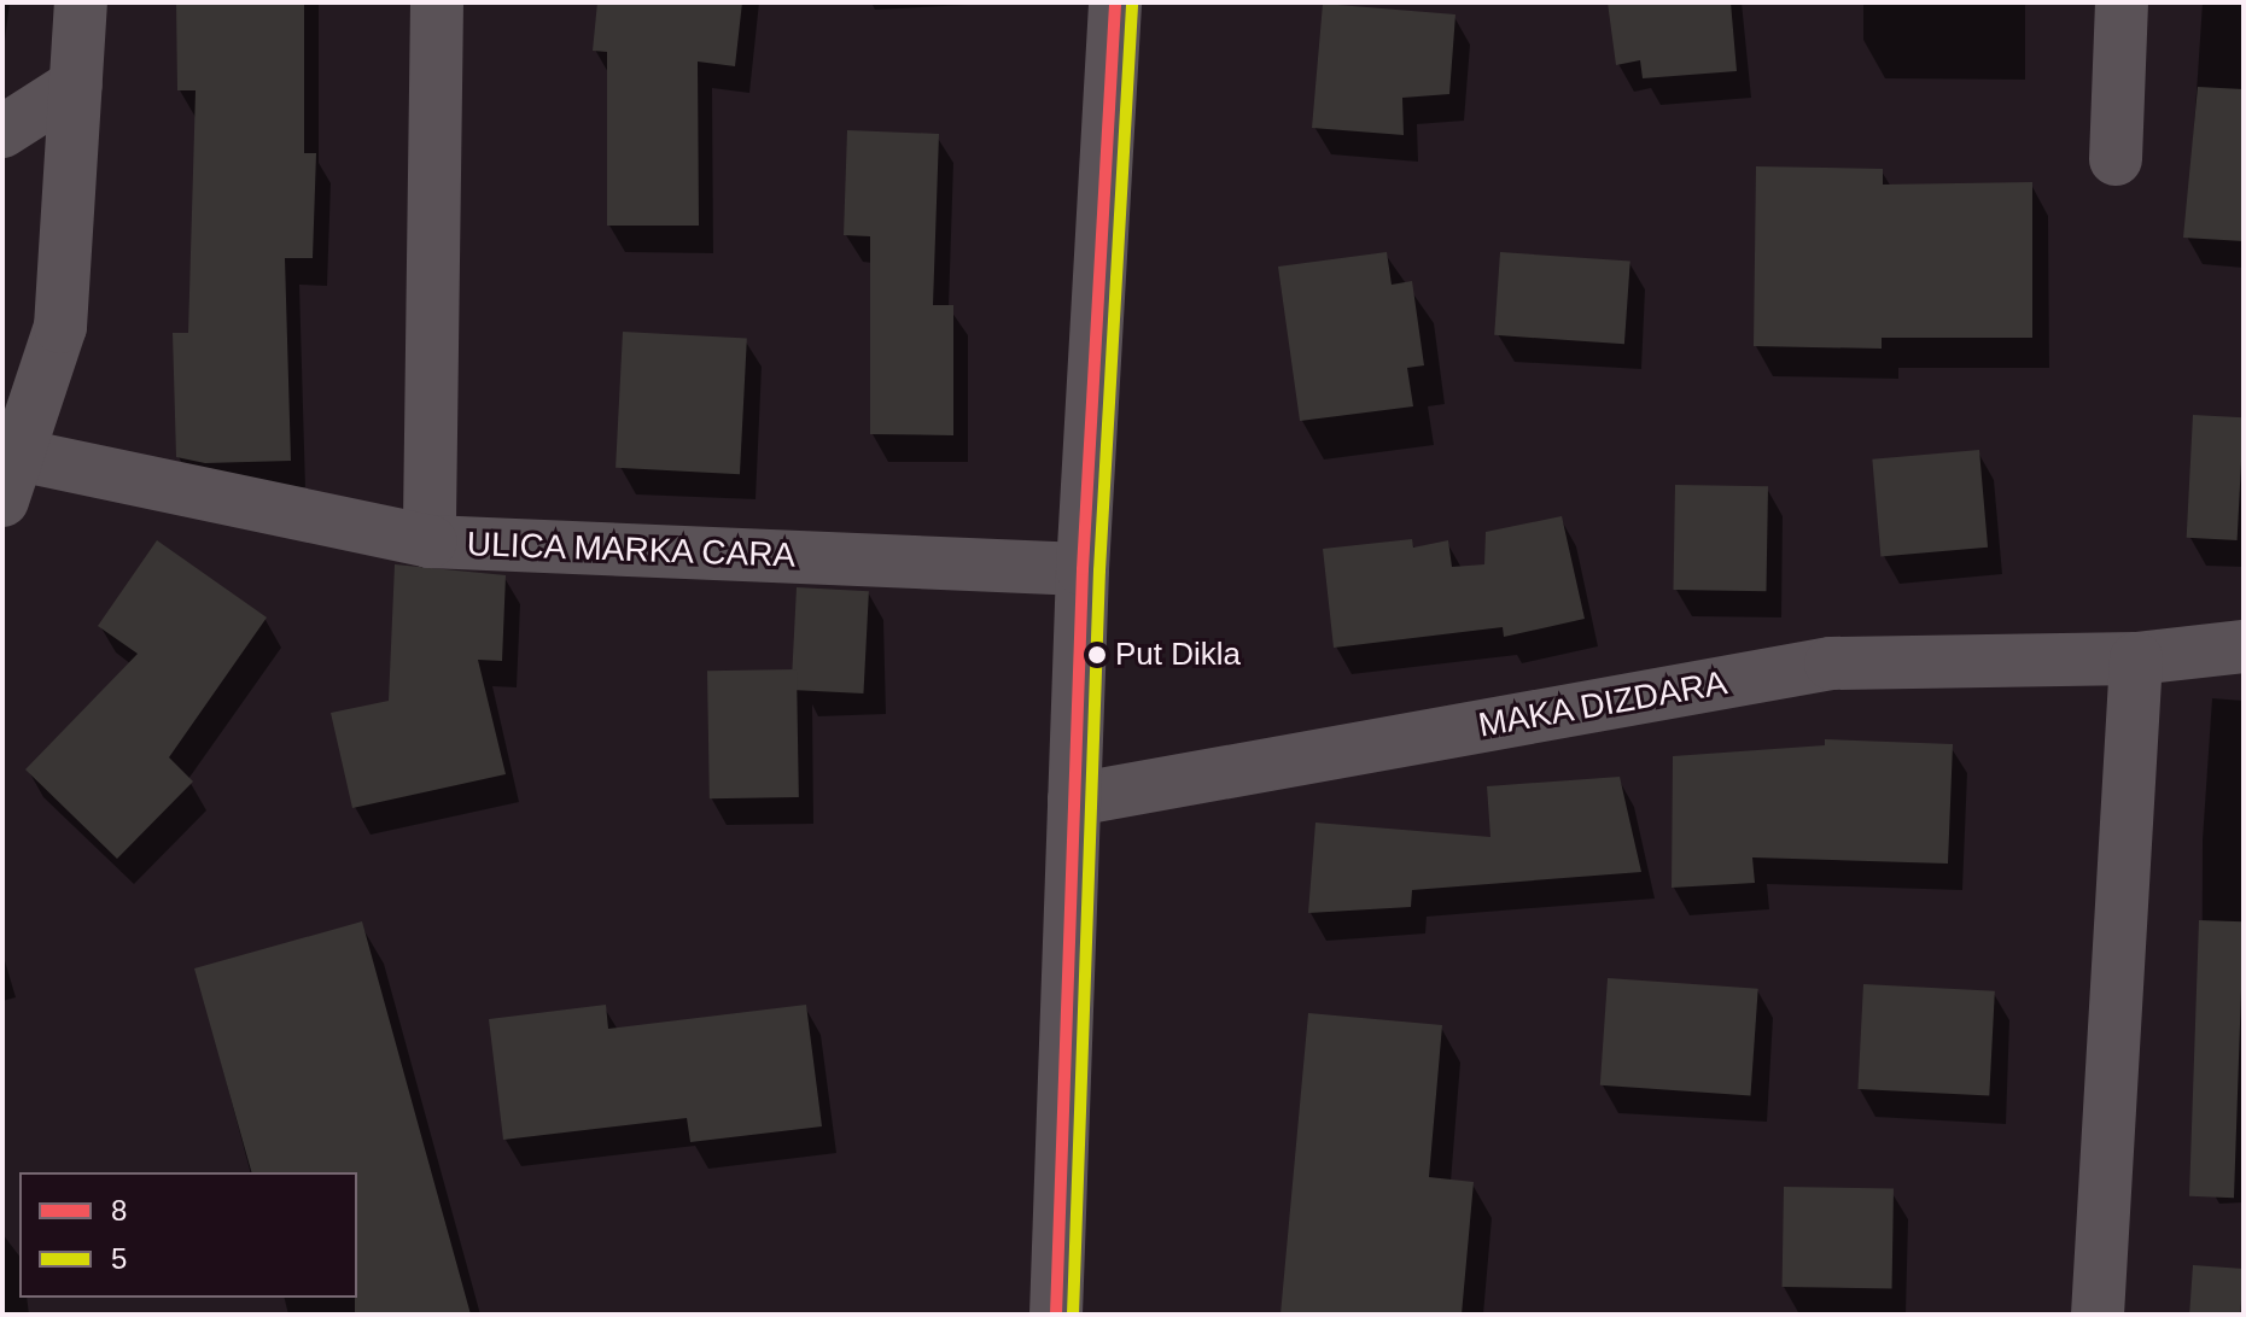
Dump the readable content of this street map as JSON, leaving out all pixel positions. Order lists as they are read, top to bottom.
{
  "streets": {
    "street": ["ULICA MARKA CARA", "MAKA DIZDARA"]
  },
  "places": ["Put Dikla"],
  "lines": ["transit line 8", "transit line 5"],
  "legend": ["8", "5"]
}
